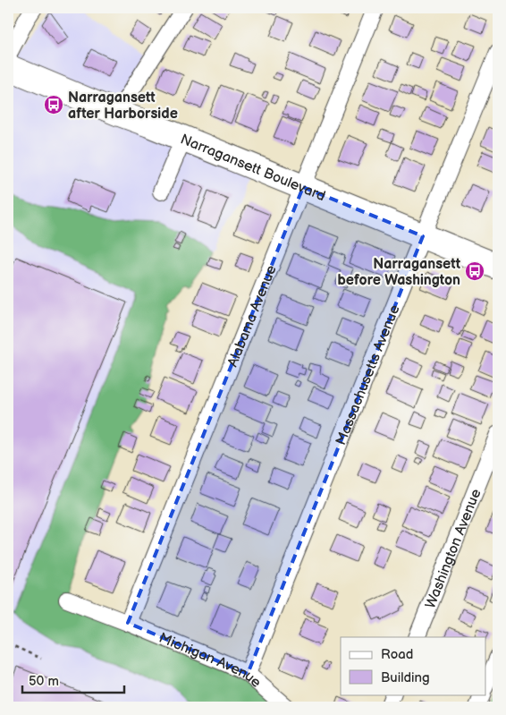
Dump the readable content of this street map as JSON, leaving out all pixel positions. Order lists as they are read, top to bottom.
{
  "streets": {
    "main road": ["Narragansett Boulevard"],
    "street": [
      "Alabama Avenue",
      "Massachusetts Avenue",
      "Washington Avenue",
      "Michigan Avenue"
    ]
  },
  "crossings": [
    ["Narragansett Boulevard", "Alabama Avenue"],
    ["Narragansett Boulevard", "Massachusetts Avenue"],
    ["Alabama Avenue", "Michigan Avenue"],
    ["Massachusetts Avenue", "Michigan Avenue"]
  ],
  "places": {
    "bus stop": ["Narragansett after Harborside", "Narragansett before Washington"]
  },
  "legend": ["Road", "Building"],
  "scale_bar": "50 m"
}
